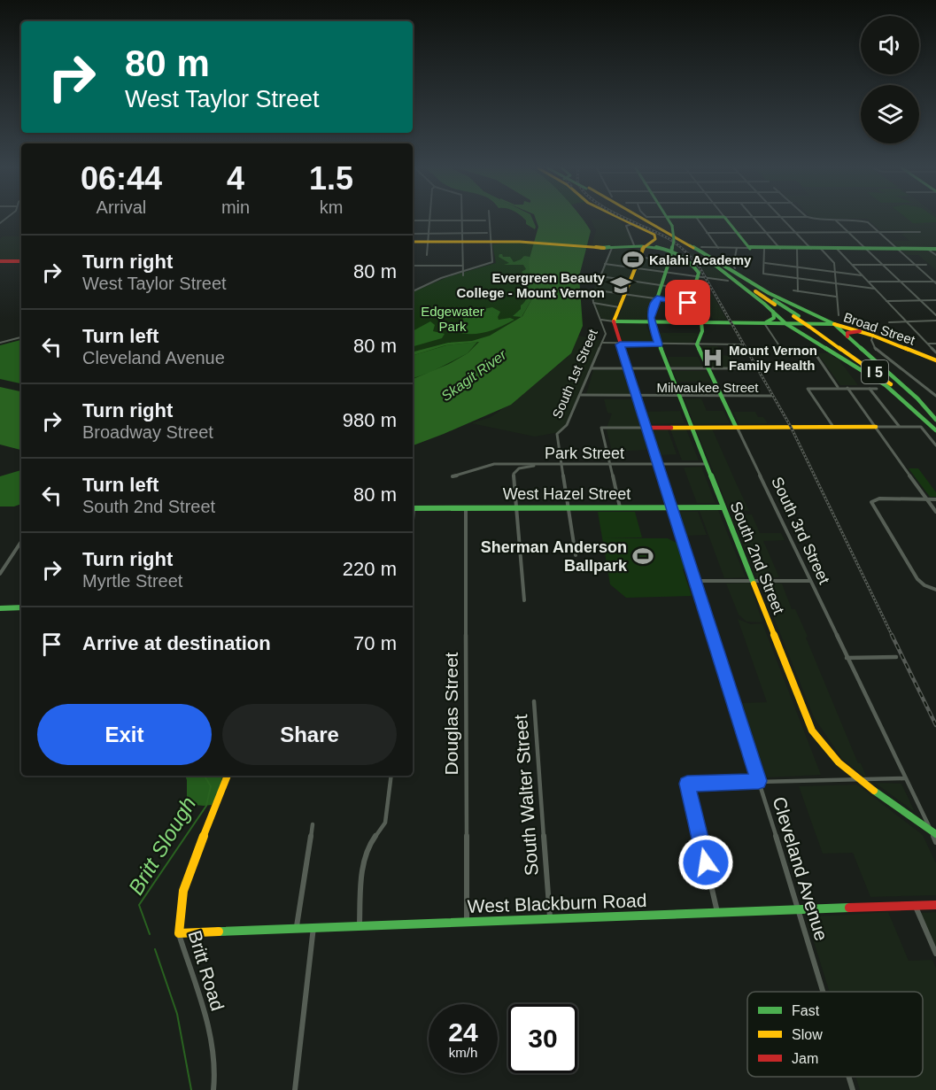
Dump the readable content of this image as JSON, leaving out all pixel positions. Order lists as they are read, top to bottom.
{
  "streets": {
    "main road": [
      "Broad Street",
      "I 5",
      "South 1st Street",
      "West Hazel Street",
      "South 3rd Street",
      "South 2nd Street",
      "Cleveland Avenue",
      "West Blackburn Road",
      "Britt Road"
    ],
    "street": [
      "Milwaukee Street",
      "Park Street",
      "Douglas Street",
      "South Walter Street"
    ]
  },
  "crossings": [
    ["Broad Street", "I 5"],
    ["Broad Street", "South 1st Street"],
    ["Broad Street", "South 2nd Street"],
    ["Broad Street", "Cleveland Avenue"],
    ["South 1st Street", "Milwaukee Street"],
    ["South 1st Street", "Park Street"],
    ["South 1st Street", "Cleveland Avenue"],
    ["Milwaukee Street", "South 3rd Street"],
    ["Milwaukee Street", "South 2nd Street"],
    ["Milwaukee Street", "Cleveland Avenue"],
    ["Park Street", "South 2nd Street"],
    ["Park Street", "Cleveland Avenue"],
    ["West Hazel Street", "South 2nd Street"],
    ["West Hazel Street", "Douglas Street"],
    ["West Hazel Street", "Cleveland Avenue"],
    ["South 3rd Street", "South 2nd Street"],
    ["Douglas Street", "West Blackburn Road"],
    ["South Walter Street", "West Blackburn Road"],
    ["Cleveland Avenue", "West Blackburn Road"],
    ["West Blackburn Road", "Britt Road"]
  ],
  "water": ["Skagit River", "Britt Slough"],
  "parks": ["Edgewater Park"],
  "places": {
    "sports": ["Kalahi Academy", "Sherman Anderson Ballpark"],
    "school or university": ["Evergreen Beauty College - Mount Vernon"],
    "hospital": ["Mount Vernon Family Health"]
  },
  "legend": ["Fast", "Slow", "Jam"],
  "page": {
    "turn": ["80 m", "West Taylor Street"],
    "eta": [
      "06:44",
      "Arrival",
      "4",
      "min",
      "1.5",
      "km"
    ],
    "list": [
      {
        "name": "Turn right",
        "note": "West Taylor Street",
        "value": "80 m"
      },
      {
        "name": "Turn left",
        "note": "Cleveland Avenue",
        "value": "80 m"
      },
      {
        "name": "Turn right",
        "note": "Broadway Street",
        "value": "980 m"
      },
      {
        "name": "Turn left",
        "note": "South 2nd Street",
        "value": "80 m"
      },
      {
        "name": "Turn right",
        "note": "Myrtle Street",
        "value": "220 m"
      },
      {
        "name": "Arrive at destination",
        "value": "70 m"
      }
    ],
    "buttons": ["Exit", "Share"],
    "speed": "24 km/h",
    "limit": "30"
  }
}
